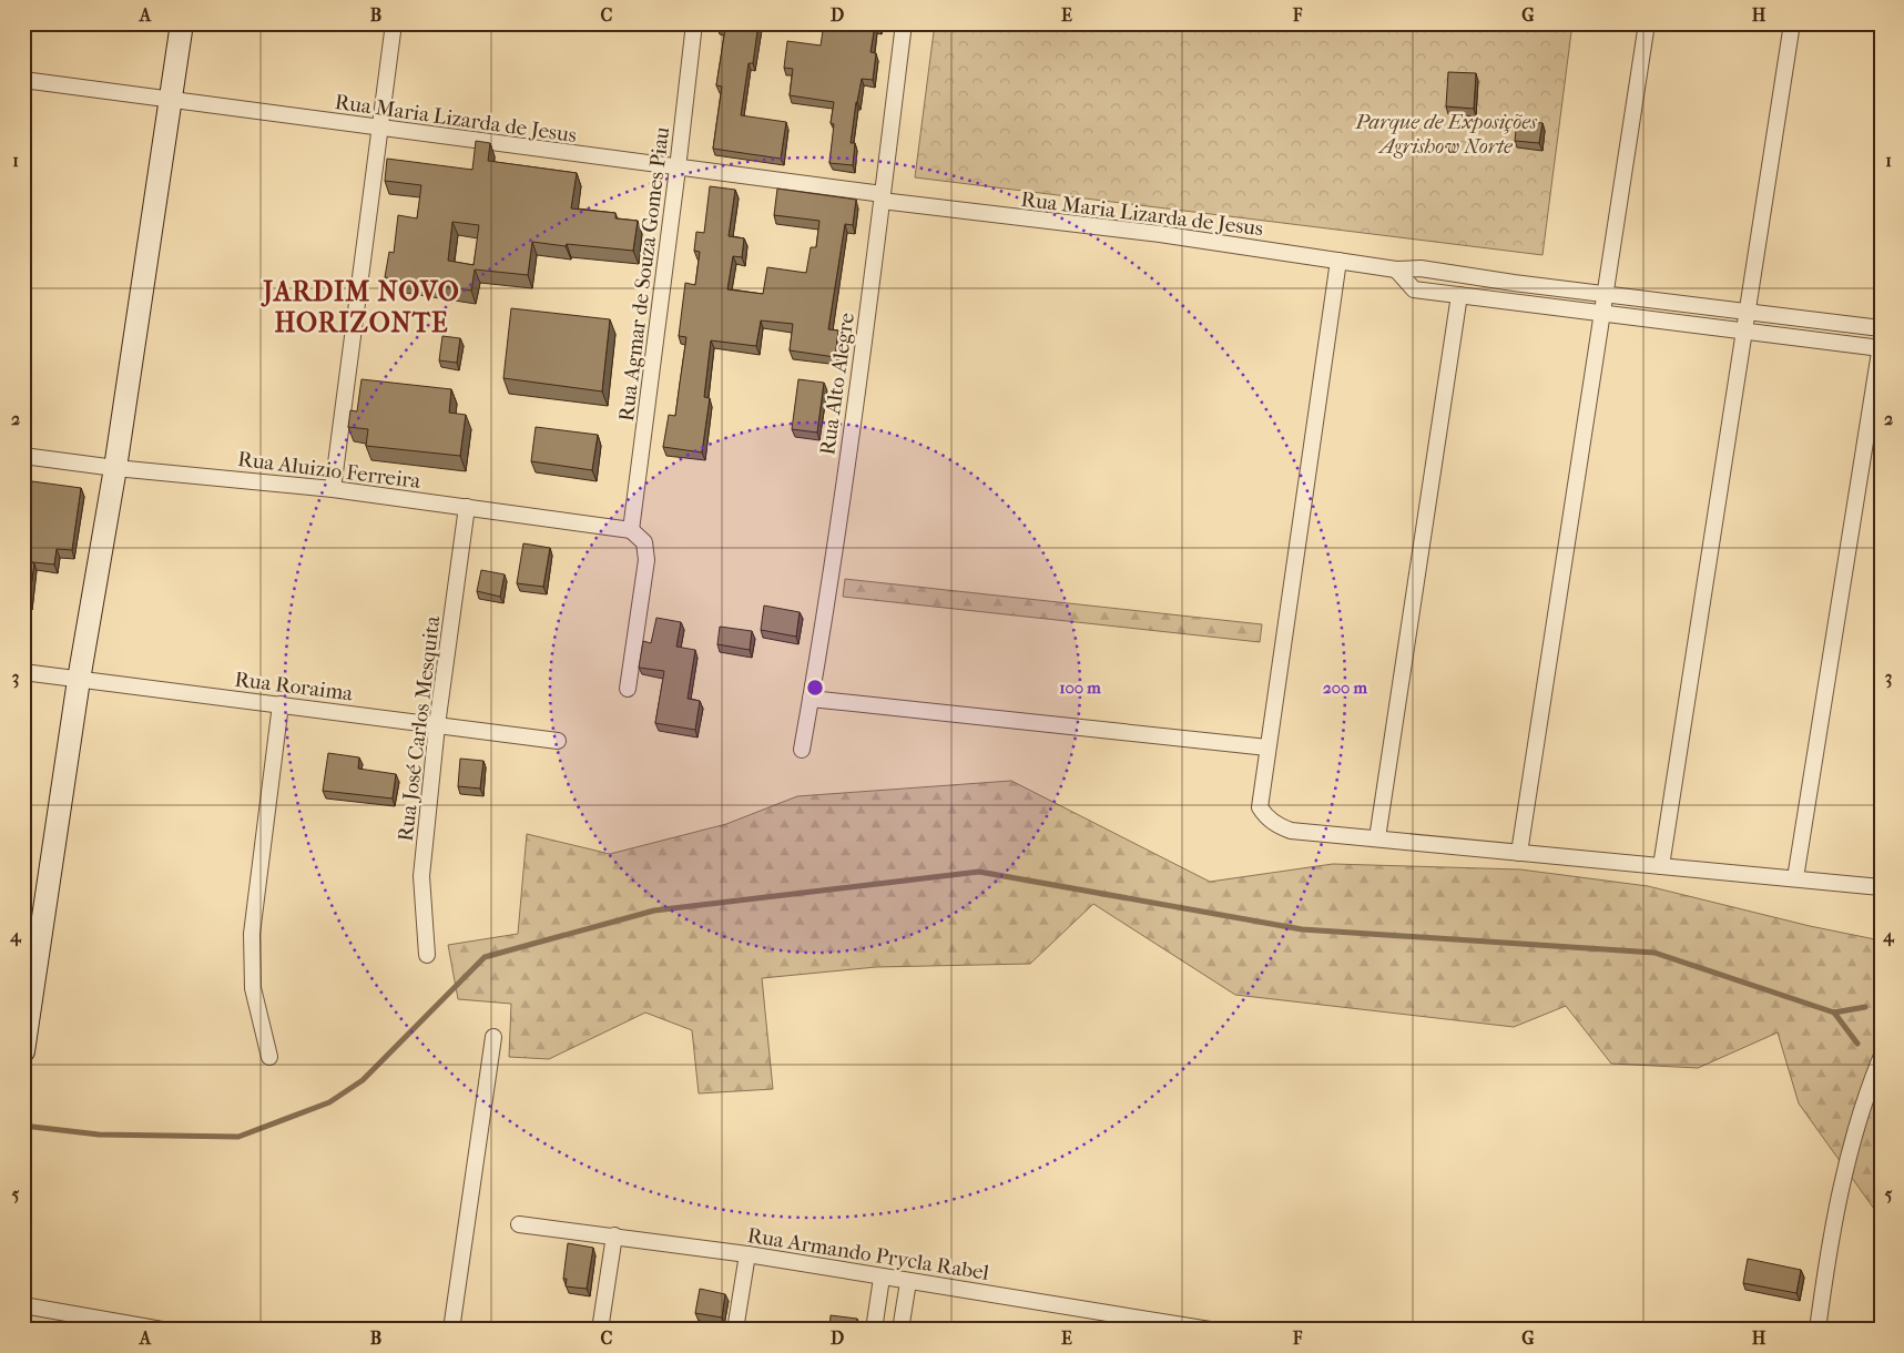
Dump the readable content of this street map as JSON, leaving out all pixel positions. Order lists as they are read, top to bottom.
{
  "streets": {
    "street": [
      "Rua Maria Lizarda de Jesus",
      "Rua Agmar de Souza Gomes Piau",
      "Rua Alto Alegre",
      "Rua Aluizio Ferreira",
      "Rua Roraima",
      "Rua José Carlos Mesquita",
      "Rua Armando Prycla Rabel"
    ]
  },
  "crossings": [
    ["Rua Maria Lizarda de Jesus", "Rua Agmar de Souza Gomes Piau"],
    ["Rua Maria Lizarda de Jesus", "Rua Alto Alegre"],
    ["Rua Agmar de Souza Gomes Piau", "Rua Aluizio Ferreira"],
    ["Rua Aluizio Ferreira", "Rua José Carlos Mesquita"],
    ["Rua Roraima", "Rua José Carlos Mesquita"]
  ],
  "districts": ["JARDIM NOVO HORIZONTE"],
  "parks": ["Parque de Exposições Agrishow Norte"],
  "grid": {
    "columns": [
      "A",
      "B",
      "C",
      "D",
      "E",
      "F",
      "G",
      "H"
    ],
    "rows": [
      "1",
      "2",
      "3",
      "4",
      "5"
    ]
  },
  "rings": ["100 m", "200 m"]
}
